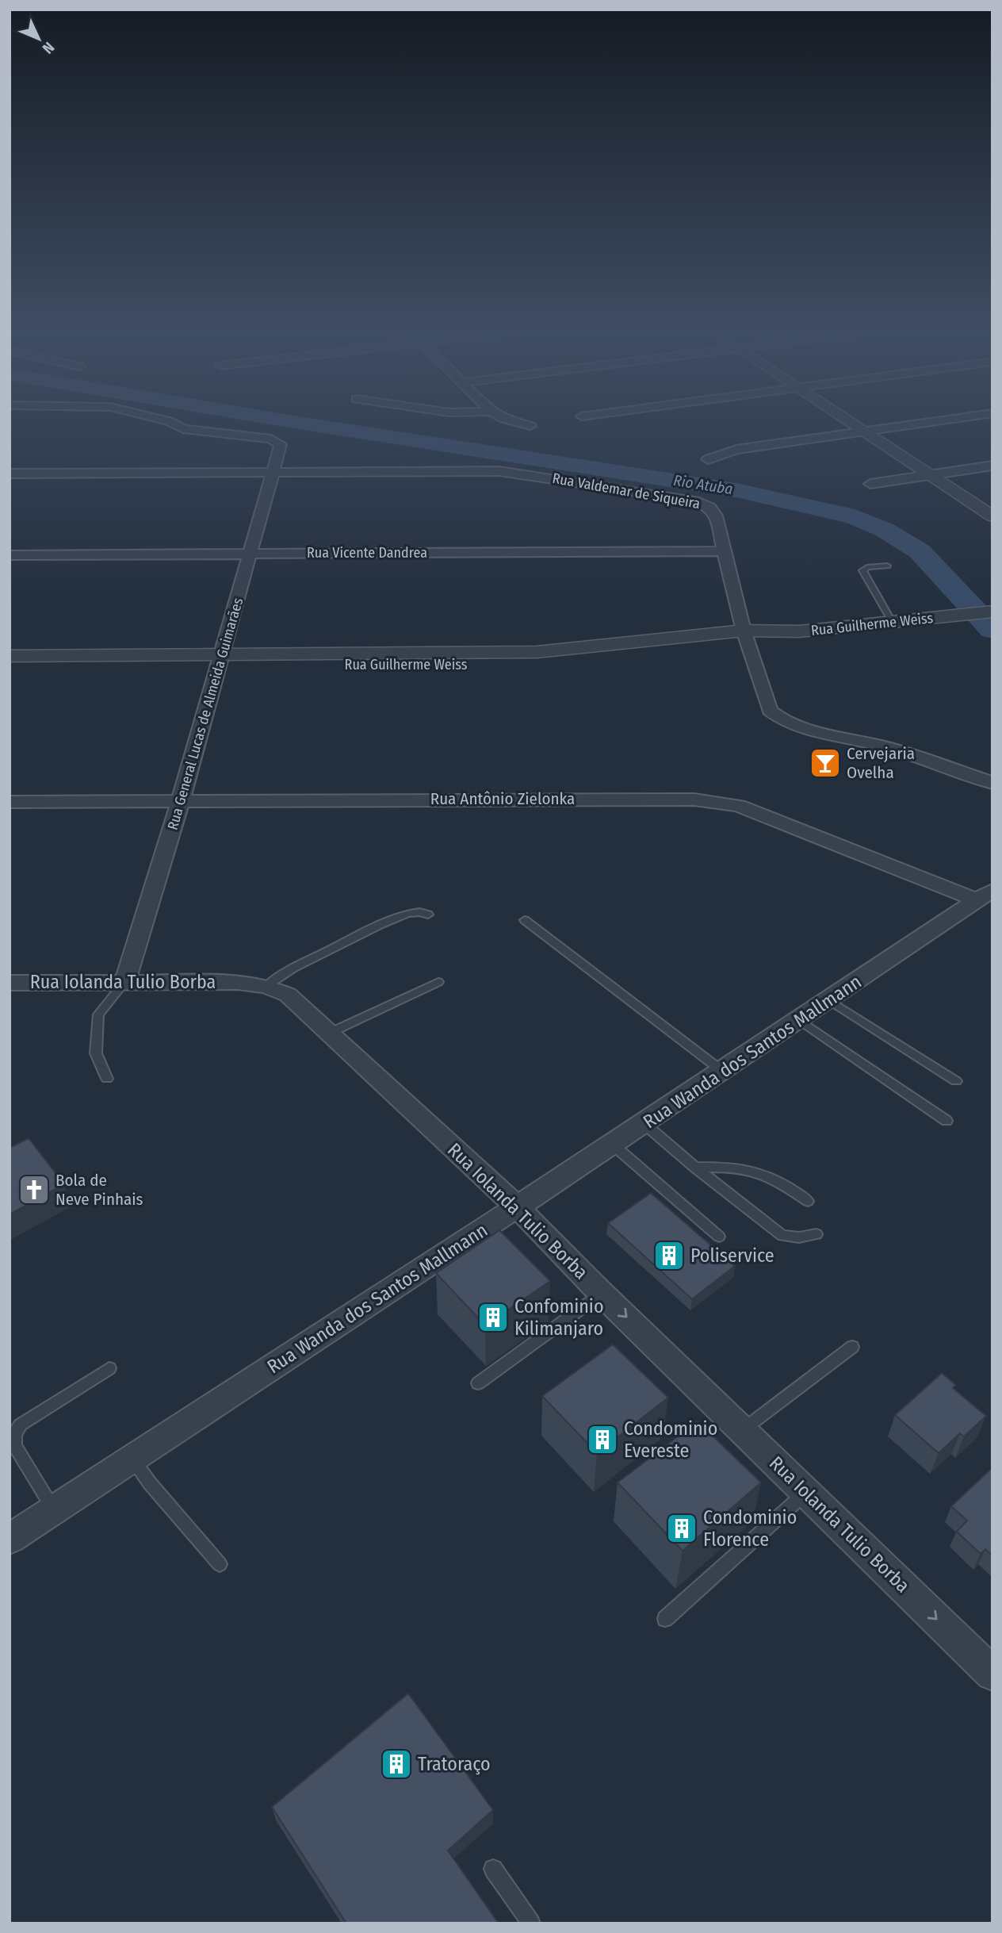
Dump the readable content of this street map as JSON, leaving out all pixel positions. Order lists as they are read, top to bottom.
{
  "streets": {
    "street": [
      "Rua Valdemar de Siqueira",
      "Rua Vicente Dandrea",
      "Rua Guilherme Weiss",
      "Rua General Lucas de Almeida Guimarães",
      "Rua Antônio Zielonka",
      "Rua Iolanda Tulio Borba",
      "Rua Wanda dos Santos Mallmann"
    ]
  },
  "crossings": [
    ["Rua Valdemar de Siqueira", "Rua Vicente Dandrea"],
    ["Rua Valdemar de Siqueira", "Rua General Lucas de Almeida Guimarães"],
    ["Rua Vicente Dandrea", "Rua General Lucas de Almeida Guimarães"],
    ["Rua Guilherme Weiss", "Rua General Lucas de Almeida Guimarães"],
    ["Rua General Lucas de Almeida Guimarães", "Rua Antônio Zielonka"],
    ["Rua General Lucas de Almeida Guimarães", "Rua Iolanda Tulio Borba"],
    ["Rua Antônio Zielonka", "Rua Wanda dos Santos Mallmann"],
    ["Rua Iolanda Tulio Borba", "Rua Wanda dos Santos Mallmann"]
  ],
  "one_way": ["Rua Iolanda Tulio Borba"],
  "water": ["Rio Atuba"],
  "places": {
    "bar": ["Cervejaria Ovelha"],
    "church": ["Bola de Neve Pinhais"],
    "building": [
      "Poliservice",
      "Confominio Kilimanjaro",
      "Condominio Evereste",
      "Condominio Florence",
      "Tratoraço"
    ]
  },
  "north": "bottom right"
}
